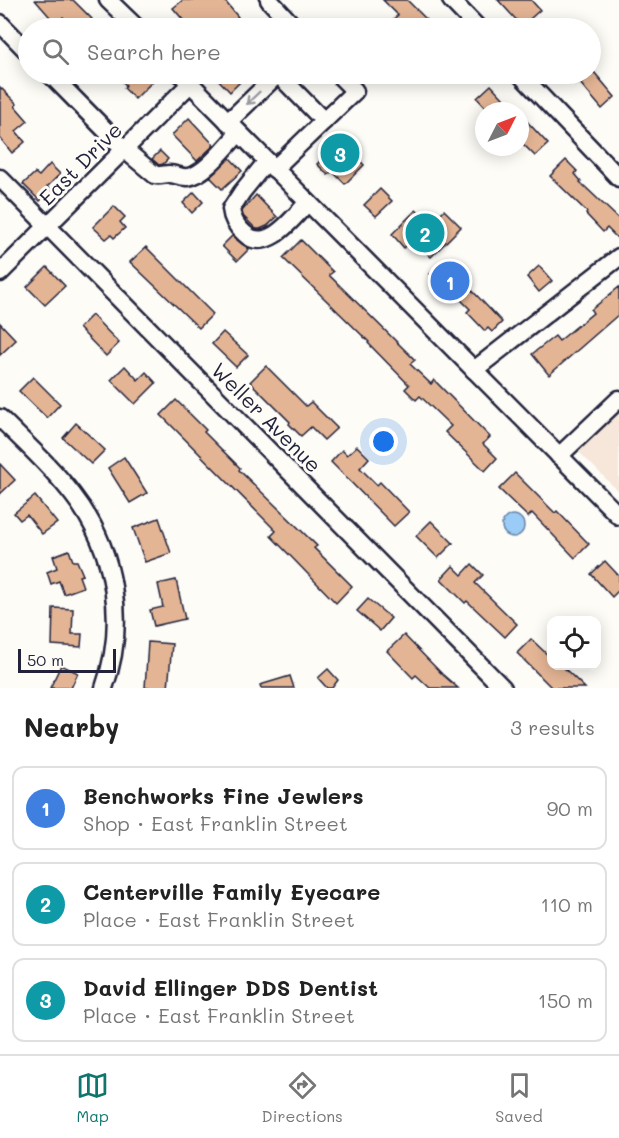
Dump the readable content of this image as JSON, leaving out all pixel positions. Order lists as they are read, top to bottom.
{
  "streets": {
    "street": ["East Drive", "Weller Avenue"]
  },
  "crossings": [
    ["East Drive", "Weller Avenue"]
  ],
  "scale_bar": "50 m",
  "north": "top right",
  "page": {
    "search": "Search here",
    "pins": ["3", "2", "1"],
    "scale": "50 m",
    "heading": ["Nearby", "3 results"],
    "list": [
      {
        "mark": "1",
        "name": "Benchworks Fine Jewlers",
        "note": "Shop · East Franklin Street",
        "value": "90 m"
      },
      {
        "mark": "2",
        "name": "Centerville Family Eyecare",
        "note": "Place · East Franklin Street",
        "value": "110 m"
      },
      {
        "mark": "3",
        "name": "David Ellinger DDS Dentist",
        "note": "Place · East Franklin Street",
        "value": "150 m"
      }
    ],
    "nav": ["Map", "Directions", "Saved"]
  }
}
